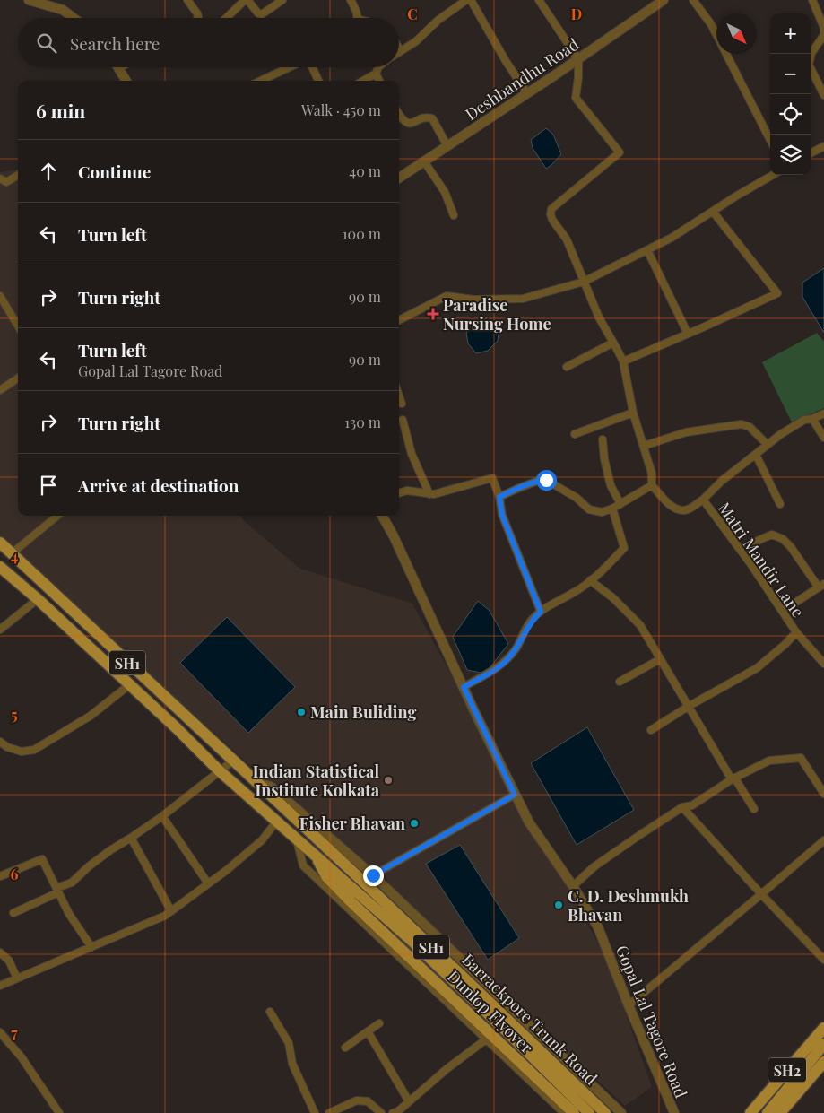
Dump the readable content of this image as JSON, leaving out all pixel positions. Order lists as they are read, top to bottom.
{
  "streets": {
    "main road": [
      "SH1",
      "Dunlop Flyover",
      "Barrackpore Trunk Road",
      "SH2"
    ],
    "street": ["Deshbandhu Road", "Matri Mandir Lane", "Gopal Lal Tagore Road"]
  },
  "crossings": [
    ["Dunlop Flyover", "Barrackpore Trunk Road"]
  ],
  "places": {
    "health": ["Paradise Nursing Home"],
    "other": [
      "Main Buliding",
      "Indian Statistical Institute Kolkata",
      "Fisher Bhavan",
      "C. D. Deshmukh Bhavan"
    ]
  },
  "north": "bottom right",
  "page": {
    "map_buttons": ["+", "−"],
    "search": "Search here",
    "heading": ["6 min", "Walk · 450 m"],
    "list": [
      ["Continue", "40 m"],
      ["Turn left", "100 m"],
      ["Turn right", "90 m"],
      ["Turn left", "Gopal Lal Tagore Road", "90 m"],
      ["Turn right", "130 m"],
      "Arrive at destination"
    ]
  },
  "grid": {
    "columns": ["C", "D"],
    "rows": [
      "4",
      "5",
      "6",
      "7"
    ]
  }
}
